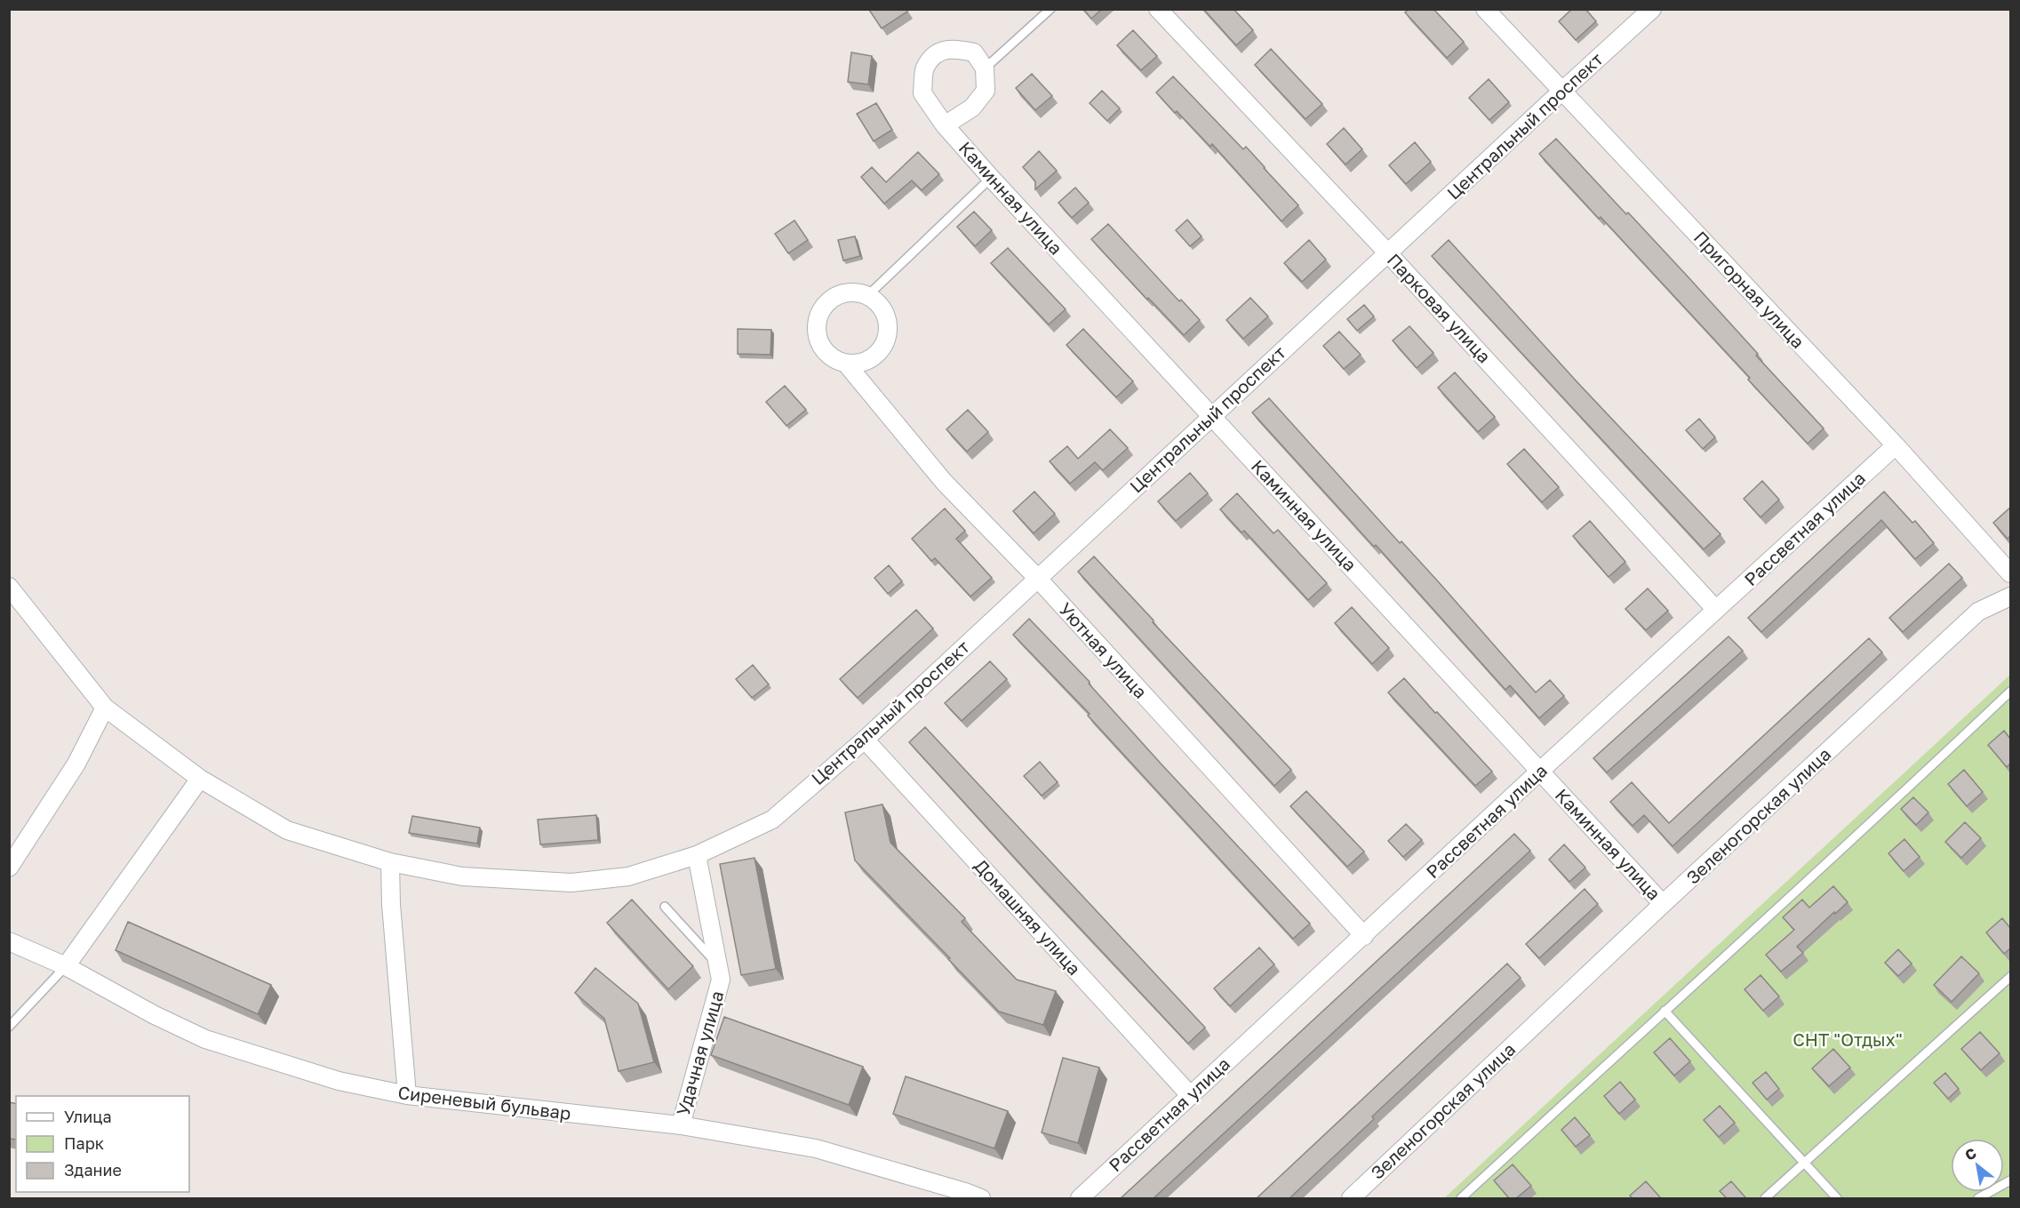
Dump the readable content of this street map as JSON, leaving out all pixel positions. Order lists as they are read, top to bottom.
{
  "streets": {
    "street": [
      "Центральный проспект",
      "Каминная улица",
      "Пригорная улица",
      "Парковая улица",
      "Рассветная улица",
      "Уютная улица",
      "Зеленогорская улица",
      "Домашняя улица",
      "Удачная улица",
      "Сиреневый бульвар"
    ]
  },
  "crossings": [
    ["Центральный проспект", "Каминная улица"],
    ["Центральный проспект", "Пригорная улица"],
    ["Центральный проспект", "Парковая улица"],
    ["Центральный проспект", "Уютная улица"],
    ["Центральный проспект", "Домашняя улица"],
    ["Центральный проспект", "Удачная улица"],
    ["Каминная улица", "Рассветная улица"],
    ["Каминная улица", "Зеленогорская улица"],
    ["Пригорная улица", "Рассветная улица"],
    ["Парковая улица", "Рассветная улица"],
    ["Рассветная улица", "Уютная улица"],
    ["Рассветная улица", "Домашняя улица"],
    ["Удачная улица", "Сиреневый бульвар"]
  ],
  "parks": ["СНТ \"Отдых\""],
  "legend": ["Улица", "Парк", "Здание"],
  "north": "top left"
}
